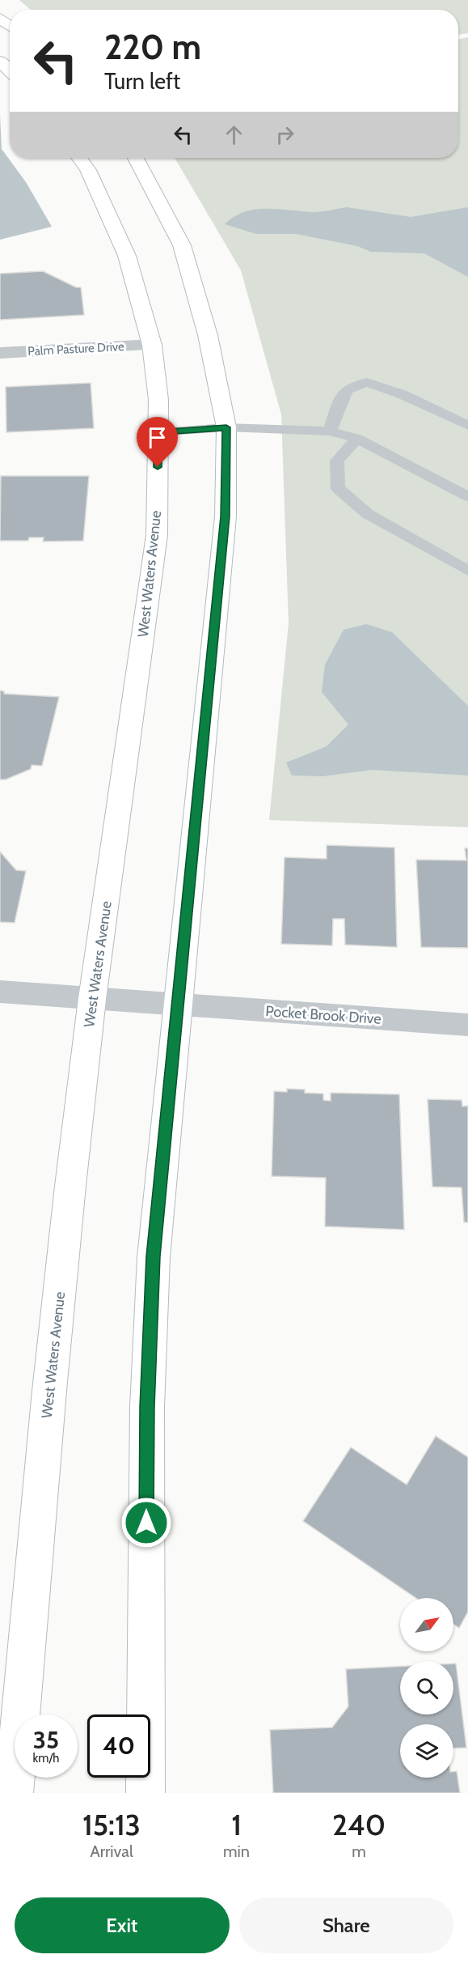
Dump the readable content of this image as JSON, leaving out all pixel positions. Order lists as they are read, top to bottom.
{
  "streets": {
    "street": ["Palm Pasture Drive", "West Waters Avenue", "Pocket Brook Drive"]
  },
  "crossings": [
    ["Palm Pasture Drive", "West Waters Avenue"],
    ["West Waters Avenue", "Pocket Brook Drive"]
  ],
  "north": "top right",
  "page": {
    "turn": ["220 m", "Turn left"],
    "speed": "35 km/h",
    "limit": "40",
    "eta": [
      "15:13",
      "Arrival",
      "1",
      "min",
      "240",
      "m"
    ],
    "buttons": ["Exit", "Share"]
  }
}
